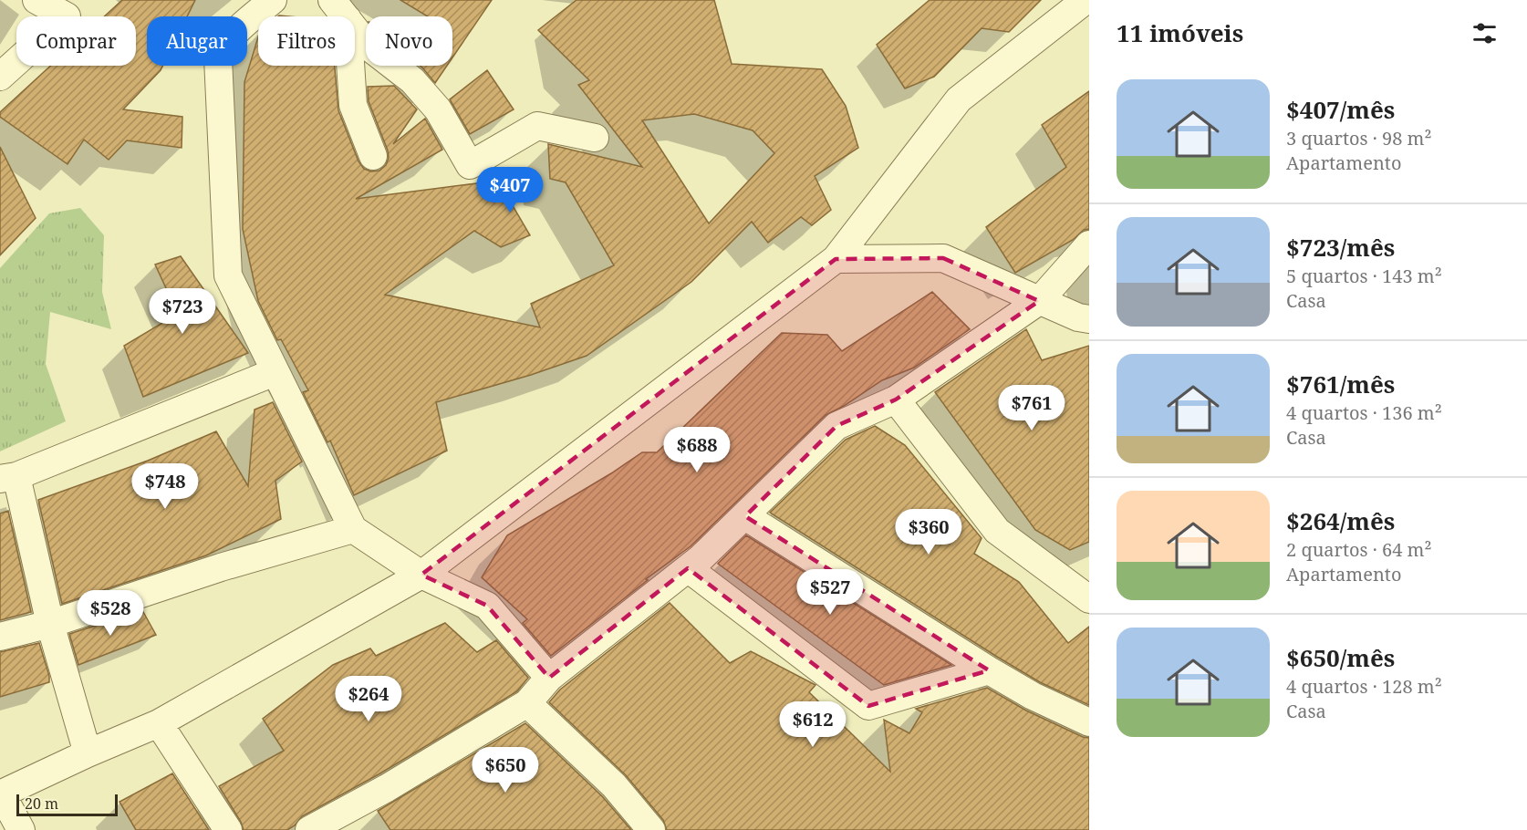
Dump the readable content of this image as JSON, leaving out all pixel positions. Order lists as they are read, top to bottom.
{
  "scale_bar": "20 m",
  "page": {
    "heading": "11 imóveis",
    "chip": [
      "Comprar",
      "Alugar",
      "Filtros",
      "Novo"
    ],
    "list": [
      {
        "name": "$407/mês",
        "note": "3 quartos · 98 m² · Apartamento"
      },
      {
        "name": "$723/mês",
        "note": "5 quartos · 143 m² · Casa"
      },
      {
        "name": "$761/mês",
        "note": "4 quartos · 136 m² · Casa"
      },
      {
        "name": "$264/mês",
        "note": "2 quartos · 64 m² · Apartamento"
      },
      {
        "name": "$650/mês",
        "note": "4 quartos · 128 m² · Casa"
      }
    ],
    "price": [
      "$407",
      "$723",
      "$761",
      "$688",
      "$748",
      "$360",
      "$527",
      "$528",
      "$264",
      "$612",
      "$650"
    ],
    "scale": "20 m"
  }
}
